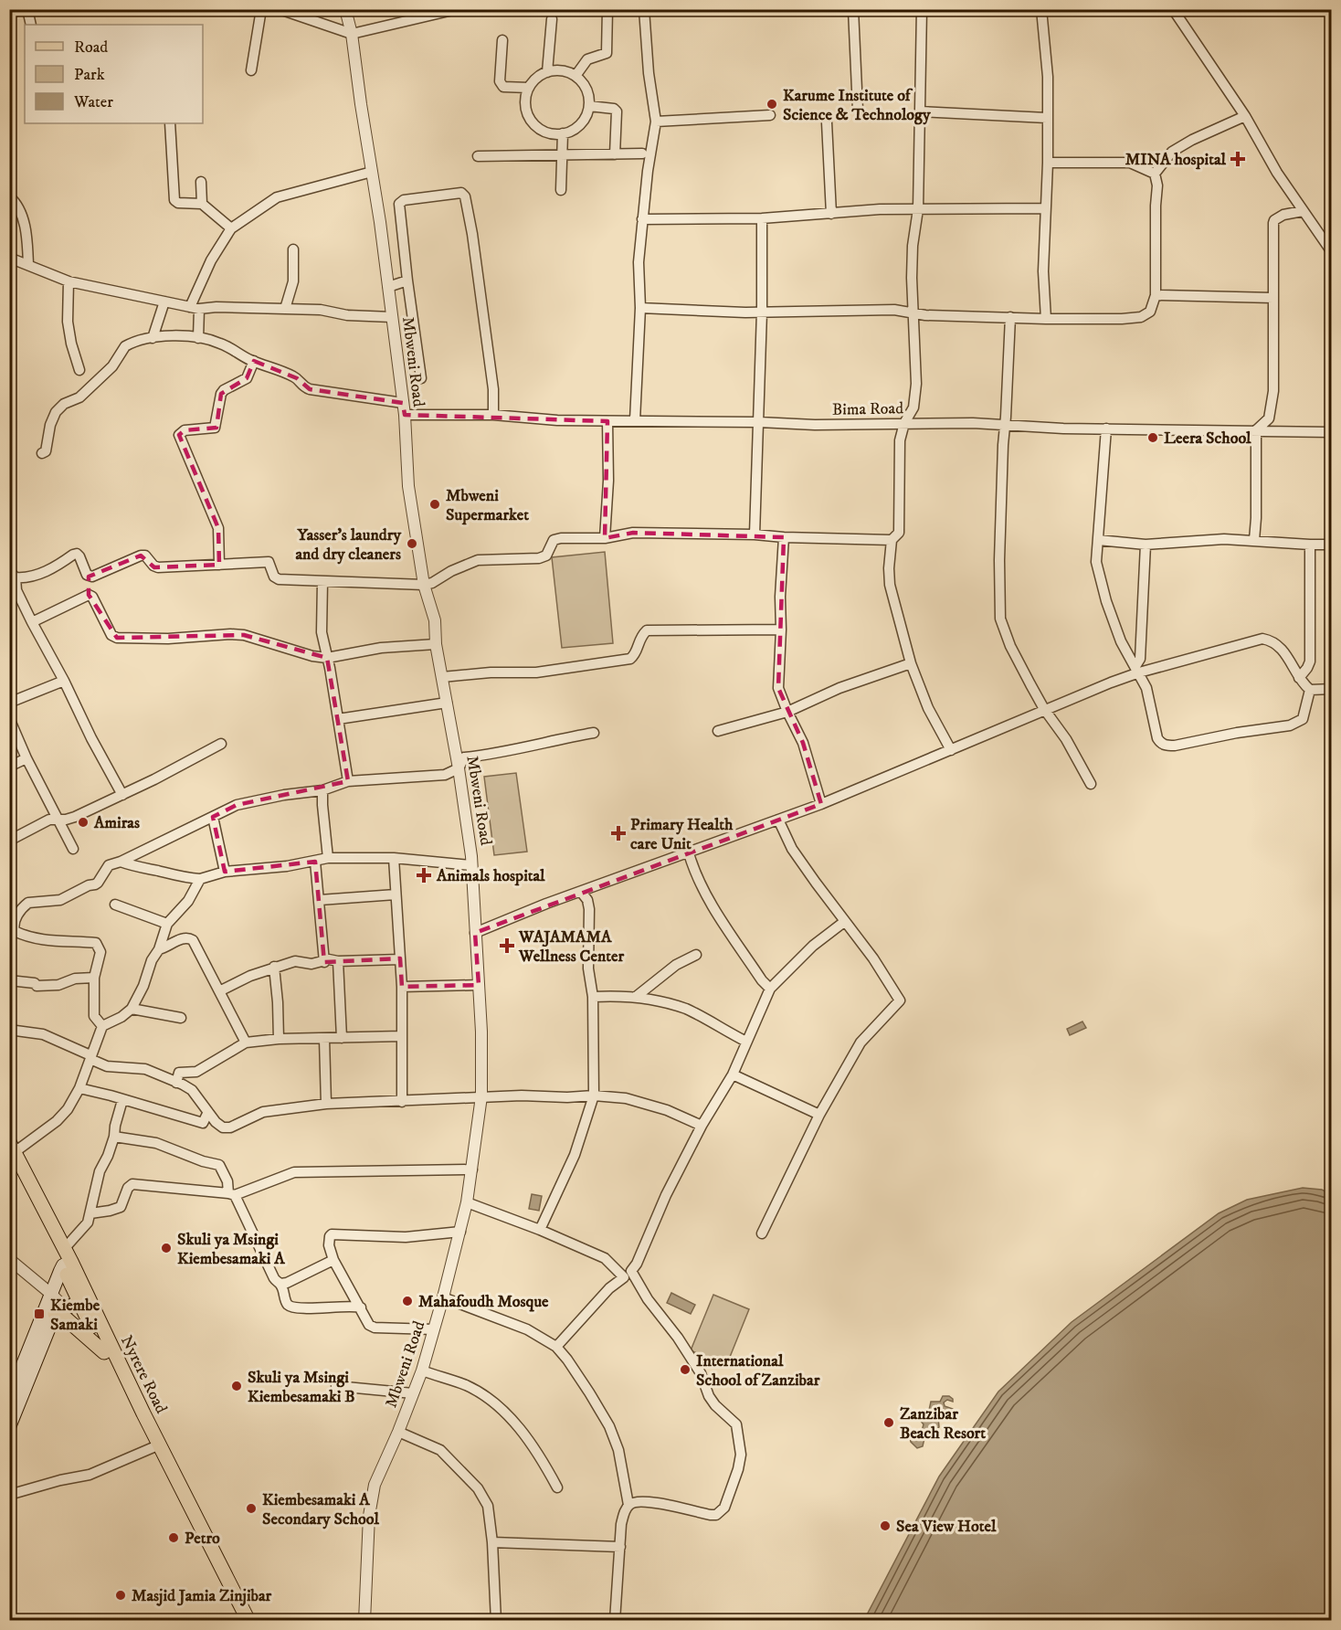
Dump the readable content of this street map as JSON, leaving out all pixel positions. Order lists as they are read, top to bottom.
{
  "streets": {
    "main road": ["Nyrere Road"],
    "street": ["Mbweni Road", "Bima Road"]
  },
  "crossings": [
    ["Mbweni Road", "Bima Road"]
  ],
  "places": {
    "other": [
      "Karume Institute of Science & Technology",
      "Leera School",
      "Mbweni Supermarket",
      "Yasser's laundry and dry cleaners",
      "Amiras",
      "Skuli ya Msingi Kiembesamaki A",
      "Mahafoudh Mosque",
      "International School of Zanzibar",
      "Skuli ya Msingi Kiembesamaki B",
      "Zanzibar Beach Resort",
      "Kiembesamaki A Secondary School",
      "Sea View Hotel",
      "Petro",
      "Masjid Jamia Zinjibar"
    ],
    "health": [
      "MINA hospital",
      "Primary Health care Unit",
      "Animals hospital",
      "WAJAMAMA Wellness Center"
    ],
    "transit": ["Kiembe Samaki"]
  },
  "legend": ["Road", "Park", "Water"]
}
